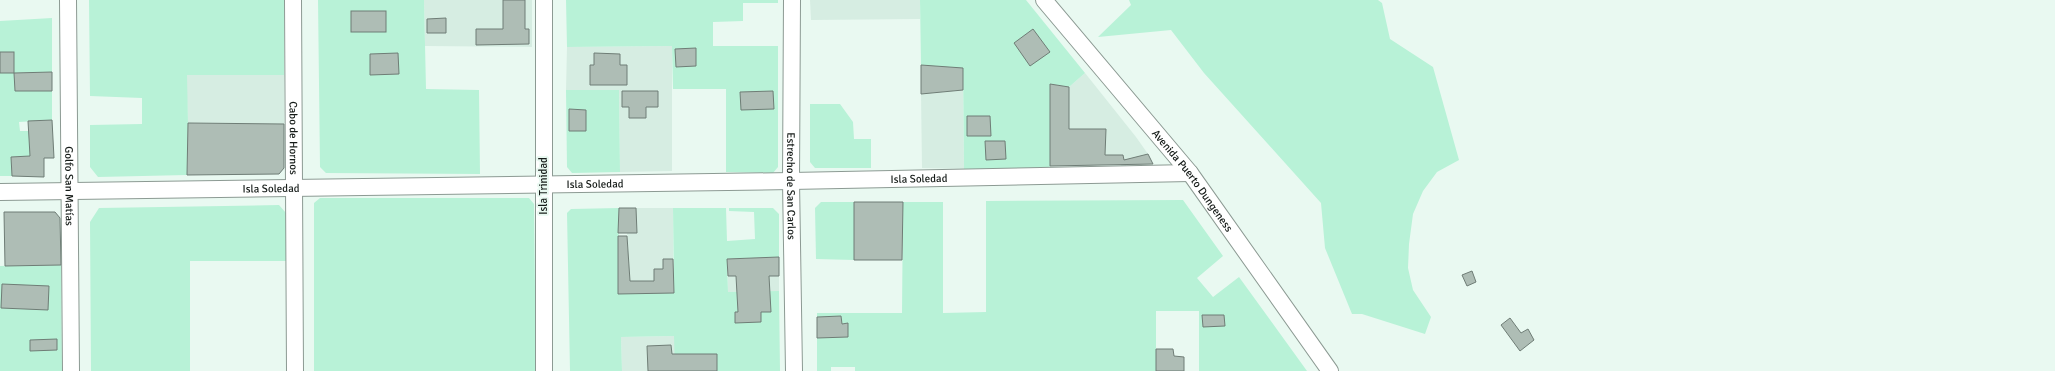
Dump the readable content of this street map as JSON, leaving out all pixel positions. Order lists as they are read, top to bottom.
{
  "streets": {
    "street": [
      "Cabo de Hornos",
      "Isla Soledad",
      "Avenida Puerto Dungeness",
      "Golfo San Matías",
      "Isla Trinidad",
      "Estrecho de San Carlos"
    ]
  },
  "crossings": [
    ["Cabo de Hornos", "Isla Soledad"],
    ["Isla Soledad", "Avenida Puerto Dungeness"],
    ["Isla Soledad", "Golfo San Matías"],
    ["Isla Soledad", "Isla Trinidad"],
    ["Isla Soledad", "Estrecho de San Carlos"]
  ]
}
